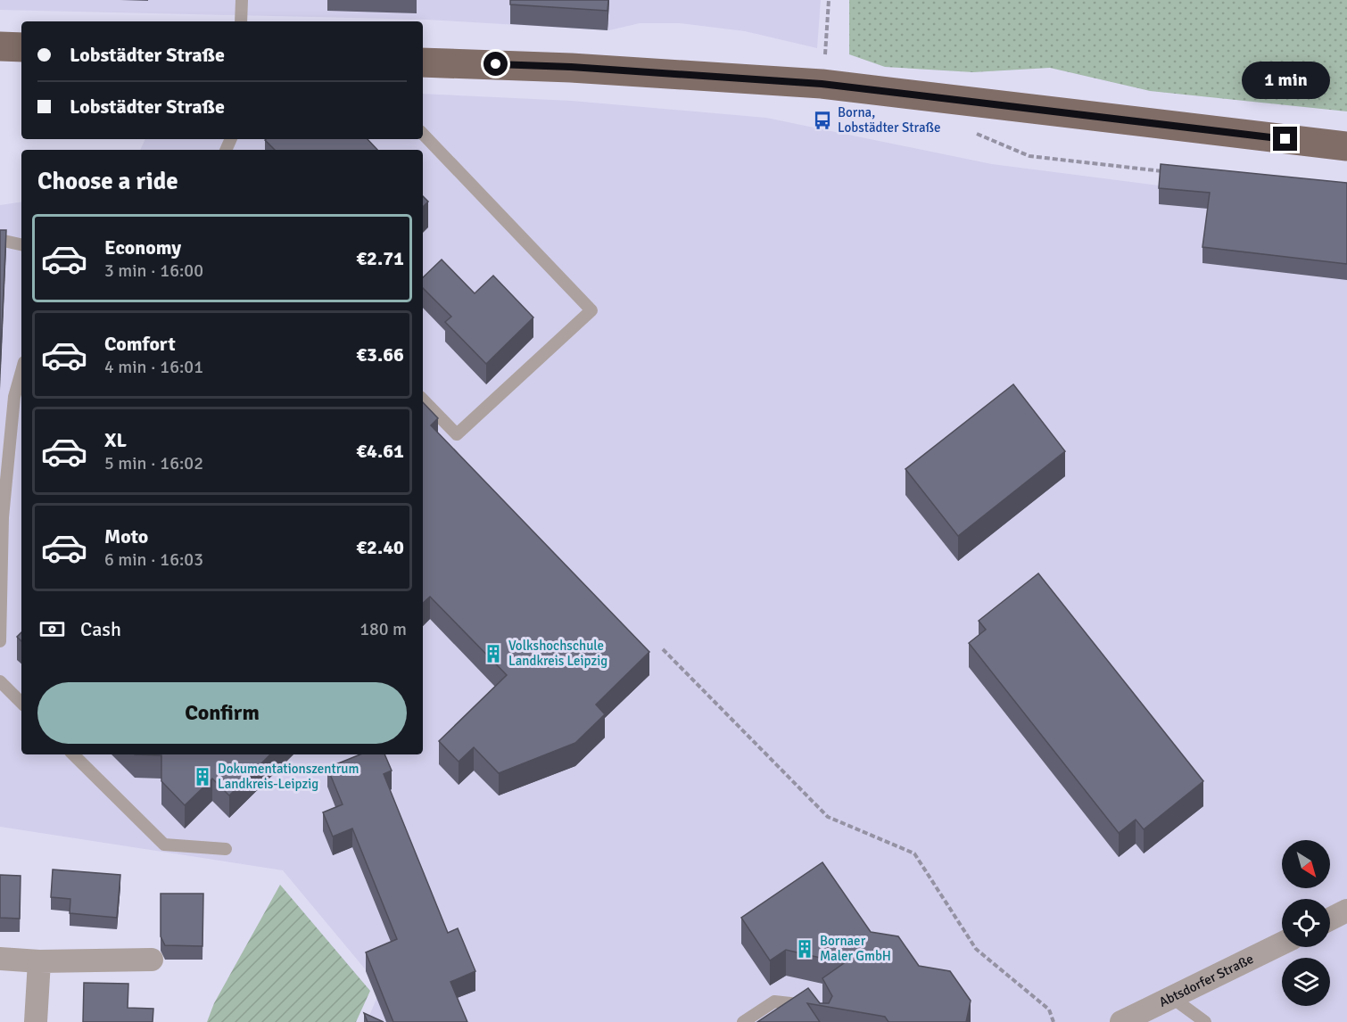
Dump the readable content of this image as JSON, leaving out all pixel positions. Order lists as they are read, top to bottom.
{
  "streets": {
    "street": ["Abtsdorfer Straße"]
  },
  "places": {
    "bus stop": ["Borna, Lobstädter Straße"],
    "building": ["Volkshochschule Landkreis Leipzig", "Dokumentationszentrum Landkreis-Leipzig", "Bornaer Maler GmbH"]
  },
  "north": "bottom right",
  "page": {
    "banner": ["Lobstädter Straße", "Lobstädter Straße"],
    "bubble": "1 min",
    "heading": "Choose a ride",
    "list": [
      {
        "name": "Economy",
        "note": "3 min · 16:00",
        "value": "€2.71"
      },
      {
        "name": "Comfort",
        "note": "4 min · 16:01",
        "value": "€3.66"
      },
      {
        "name": "XL",
        "note": "5 min · 16:02",
        "value": "€4.61"
      },
      {
        "name": "Moto",
        "note": "6 min · 16:03",
        "value": "€2.40"
      }
    ],
    "pay": ["Cash", "180 m"],
    "buttons": "Confirm"
  }
}
